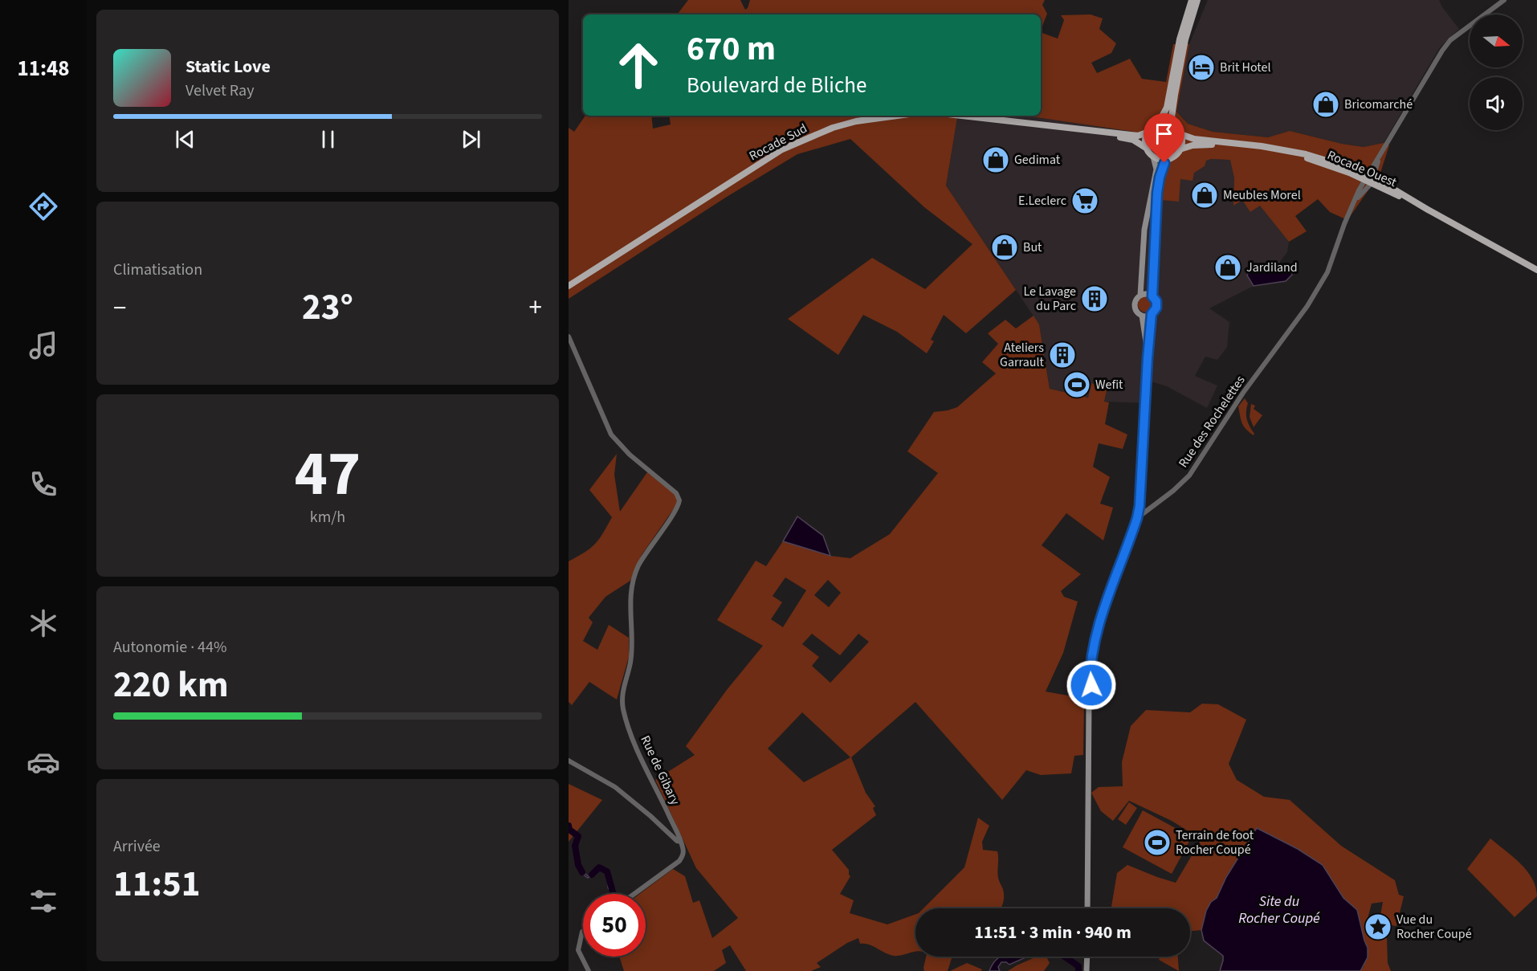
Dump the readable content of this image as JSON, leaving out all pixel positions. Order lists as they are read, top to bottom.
{
  "streets": {
    "main road": ["Rocade Sud", "Rocade Ouest"],
    "street": ["Rue des Rochelettes", "Rue de Gibary"]
  },
  "crossings": [
    ["Rocade Sud", "Rocade Ouest"],
    ["Rocade Ouest", "Rue des Rochelettes"]
  ],
  "water": ["Site du Rocher Coupé"],
  "places": {
    "hotel": ["Brit Hotel"],
    "shop": [
      "Bricomarché",
      "Gedimat",
      "Meubles Morel",
      "But",
      "Jardiland"
    ],
    "supermarket": ["E.Leclerc"],
    "building": ["Le Lavage du Parc", "Ateliers Garrault"],
    "sports": ["Wefit", "Terrain de foot Rocher Coupé"],
    "place": ["Vue du Rocher Coupé"]
  },
  "north": "right",
  "page": {
    "tabs": "11:48",
    "turn": ["670 m", "Boulevard de Bliche"],
    "song": ["Static Love", "Velvet Ray"],
    "tile": [
      "Climatisation",
      ["47", "km/h"],
      ["Autonomie · 44%", "220 km"],
      ["Arrivée", "11:51"]
    ],
    "heat": ["−", "23°", "+"],
    "limit": "50",
    "trip": "11:51 · 3 min · 940 m"
  }
}
